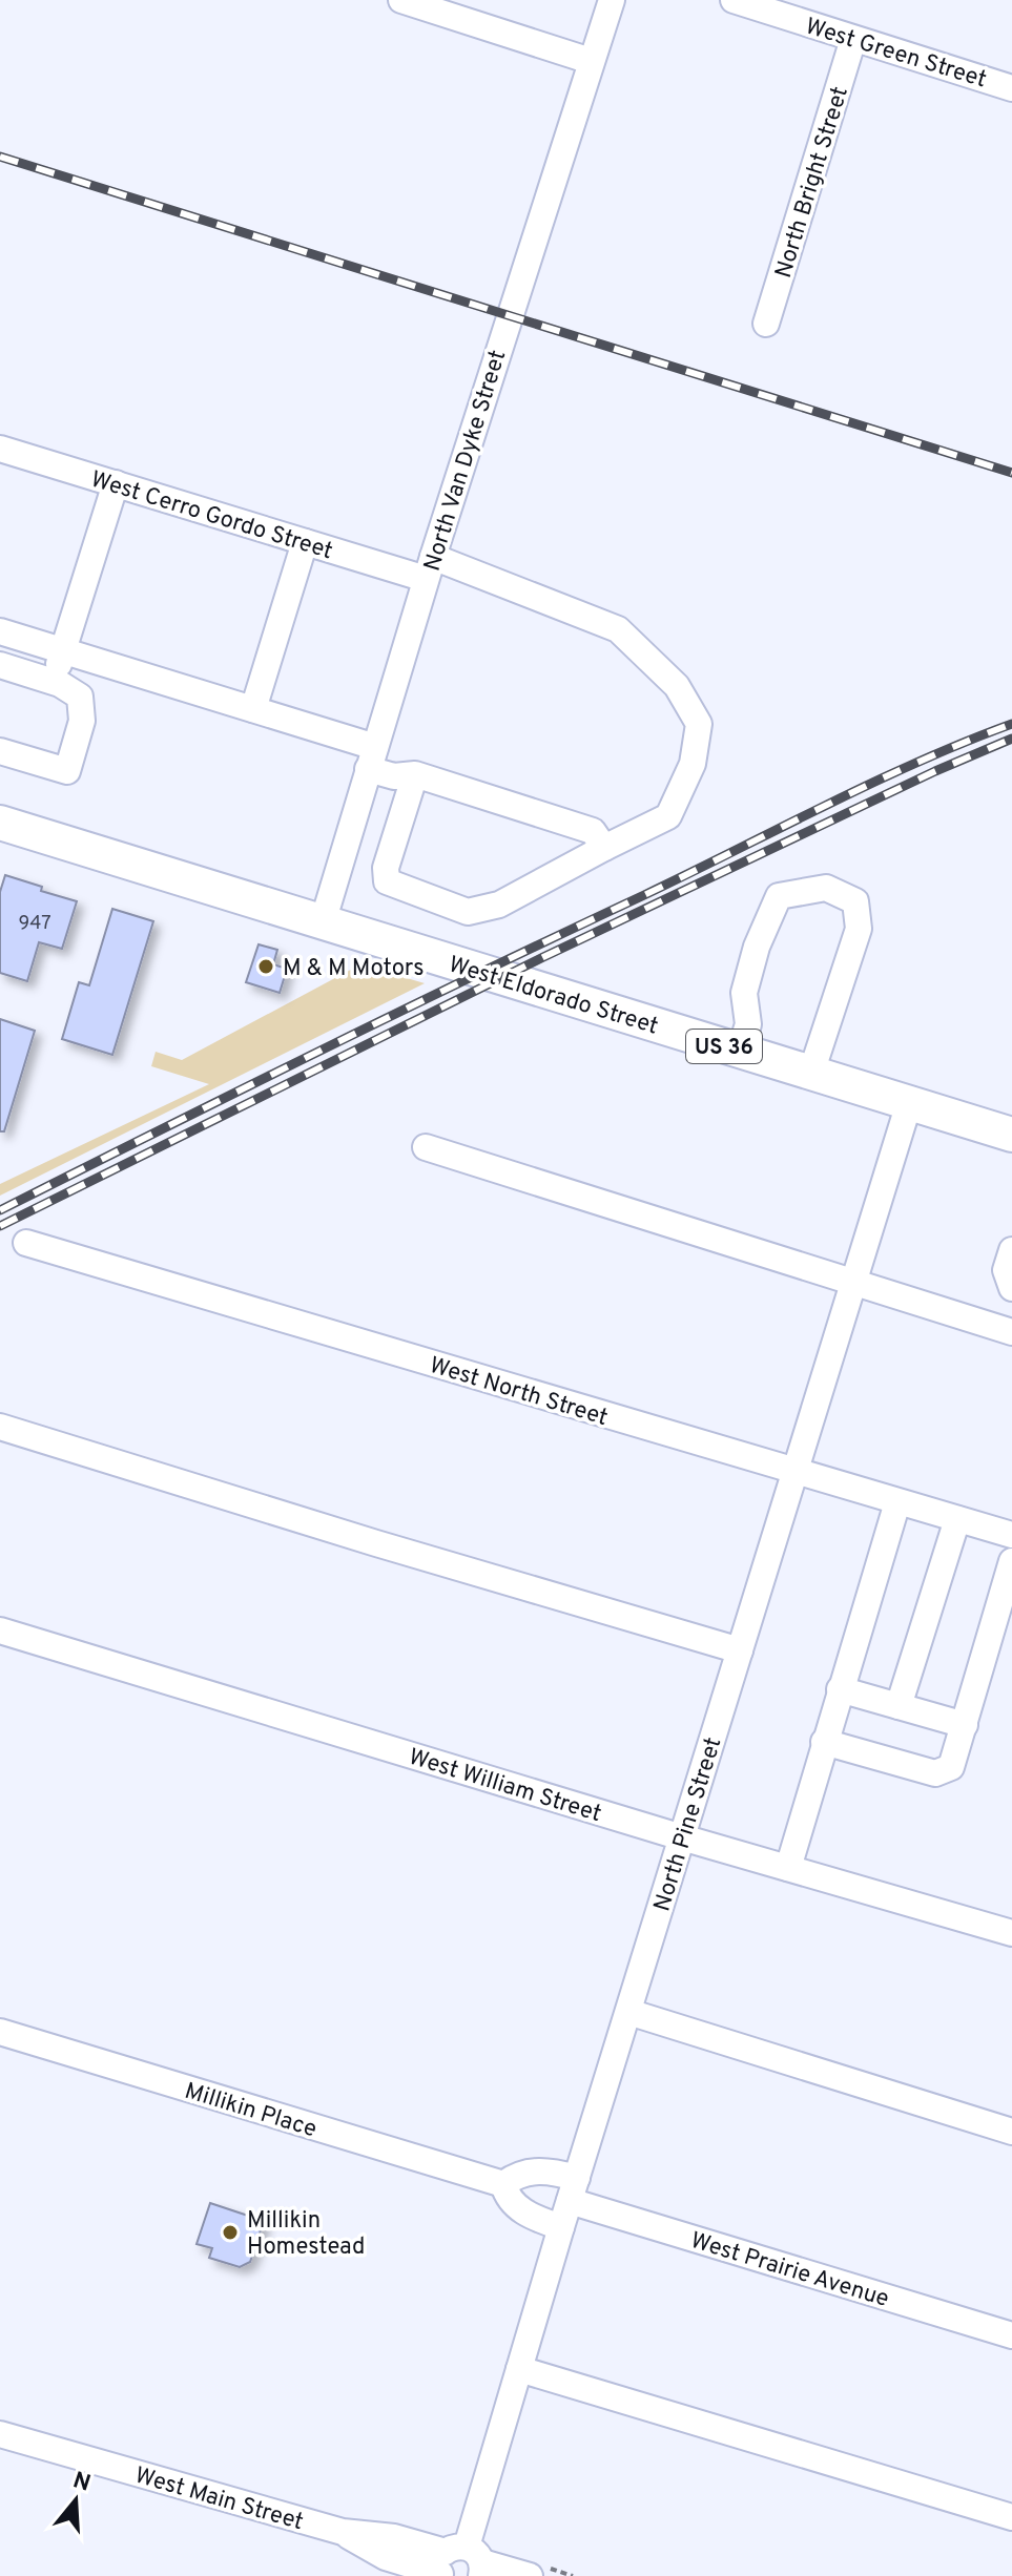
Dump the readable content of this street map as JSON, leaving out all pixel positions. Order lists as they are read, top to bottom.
{
  "streets": {
    "main road": ["West Eldorado Street", "US 36"],
    "street": [
      "West Green Street",
      "North Bright Street",
      "North Van Dyke Street",
      "West Cerro Gordo Street",
      "West North Street",
      "West William Street",
      "North Pine Street",
      "Millikin Place",
      "West Prairie Avenue",
      "West Main Street"
    ]
  },
  "crossings": [
    ["West Green Street", "North Bright Street"],
    ["North Van Dyke Street", "West Cerro Gordo Street"],
    ["North Van Dyke Street", "West Eldorado Street"],
    ["West Eldorado Street", "North Pine Street"],
    ["West North Street", "North Pine Street"],
    ["West William Street", "North Pine Street"],
    ["North Pine Street", "West Prairie Avenue"],
    ["North Pine Street", "West Main Street"]
  ],
  "places": ["M & M Motors", "Millikin Homestead"],
  "house_numbers": ["947"],
  "north": "top"
}
